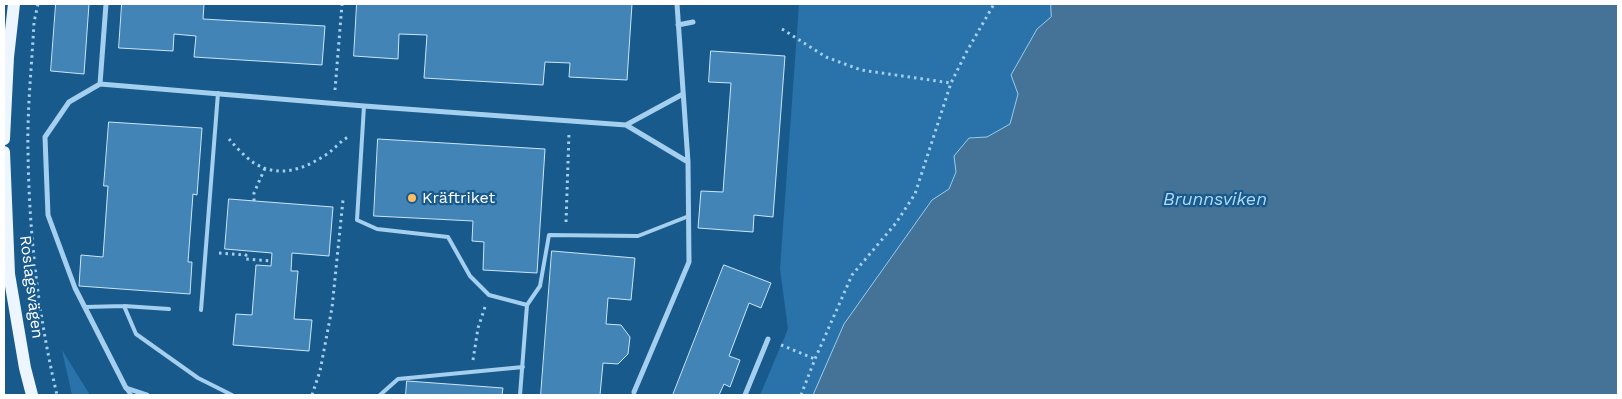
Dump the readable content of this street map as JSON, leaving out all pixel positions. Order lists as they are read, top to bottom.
{
  "streets": {
    "main road": ["Roslagsvägen"]
  },
  "water": ["Brunnsviken"],
  "places": ["Kräftriket"]
}
